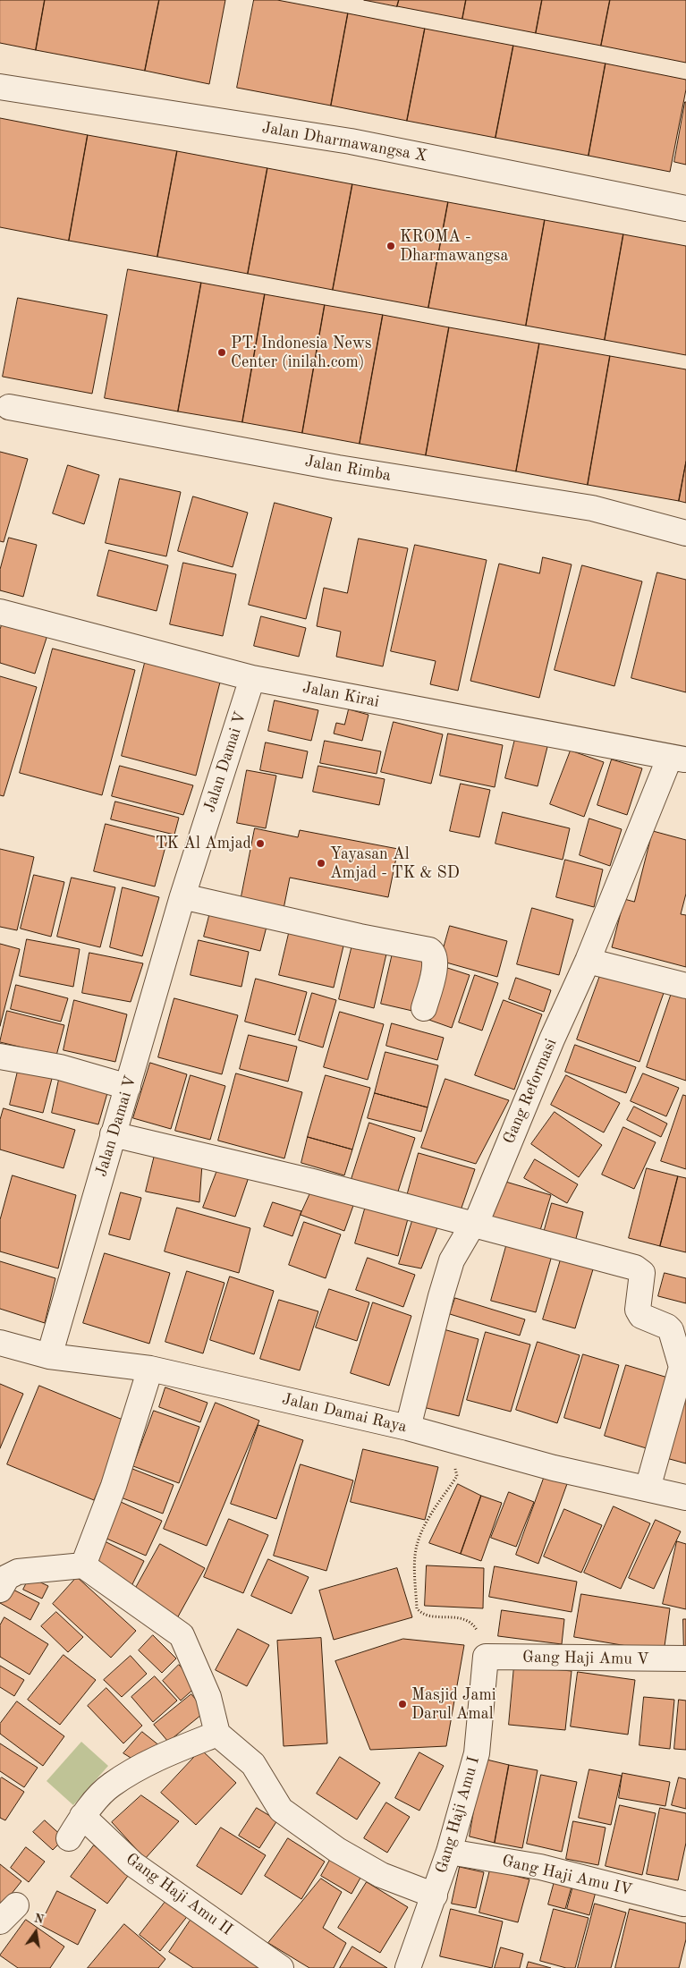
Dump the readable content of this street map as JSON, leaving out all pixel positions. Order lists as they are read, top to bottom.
{
  "streets": {
    "street": [
      "Jalan Dharmawangsa X",
      "Jalan Rimba",
      "Jalan Kirai",
      "Jalan Damai V",
      "Gang Reformasi",
      "Jalan Damai Raya",
      "Gang Haji Amu V",
      "Gang Haji Amu I",
      "Gang Haji Amu IV",
      "Gang Haji Amu II"
    ]
  },
  "crossings": [
    ["Jalan Kirai", "Jalan Damai V"],
    ["Jalan Kirai", "Gang Reformasi"],
    ["Jalan Damai V", "Jalan Damai Raya"],
    ["Gang Reformasi", "Jalan Damai Raya"],
    ["Gang Haji Amu V", "Gang Haji Amu I"],
    ["Gang Haji Amu I", "Gang Haji Amu IV"]
  ],
  "places": [
    "KROMA - Dharmawangsa",
    "PT. Indonesia News Center (inilah.com)",
    "TK Al Amjad",
    "Yayasan Al Amjad - TK & SD",
    "Masjid Jami Darul Amal"
  ],
  "north": "top"
}
